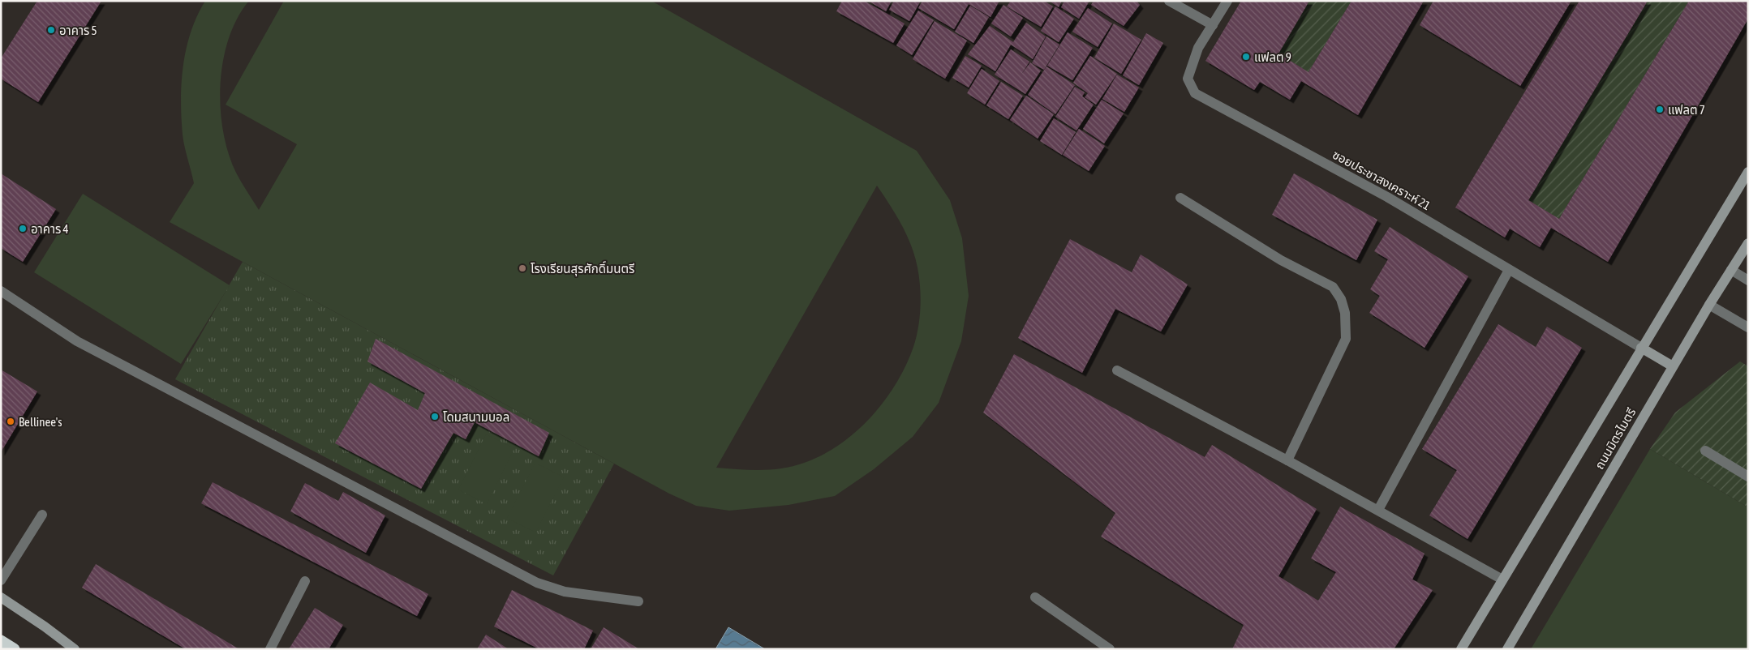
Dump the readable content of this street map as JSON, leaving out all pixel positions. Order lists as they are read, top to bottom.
{
  "streets": {
    "main road": ["ถนนมิตรไมตรี"],
    "street": ["ซอยประชาสงเคราะห์ 21"]
  },
  "places": [
    "อาคาร 5",
    "แฟลต 9",
    "แฟลต 7",
    "อาคาร 4",
    "โรงเรียนสุรศักดิ์มนตรี",
    "โดมสนามบอล",
    "Bellinee's"
  ]
}
